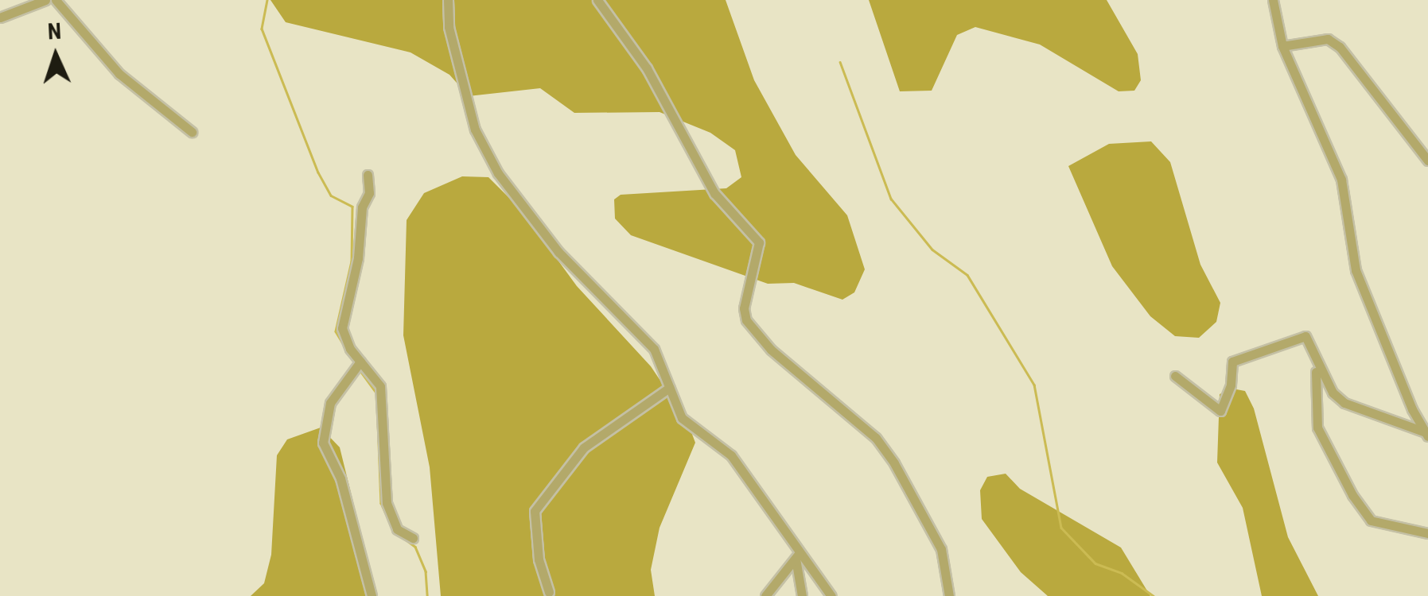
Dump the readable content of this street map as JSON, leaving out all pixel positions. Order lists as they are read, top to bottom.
{
  "north": "top"
}
